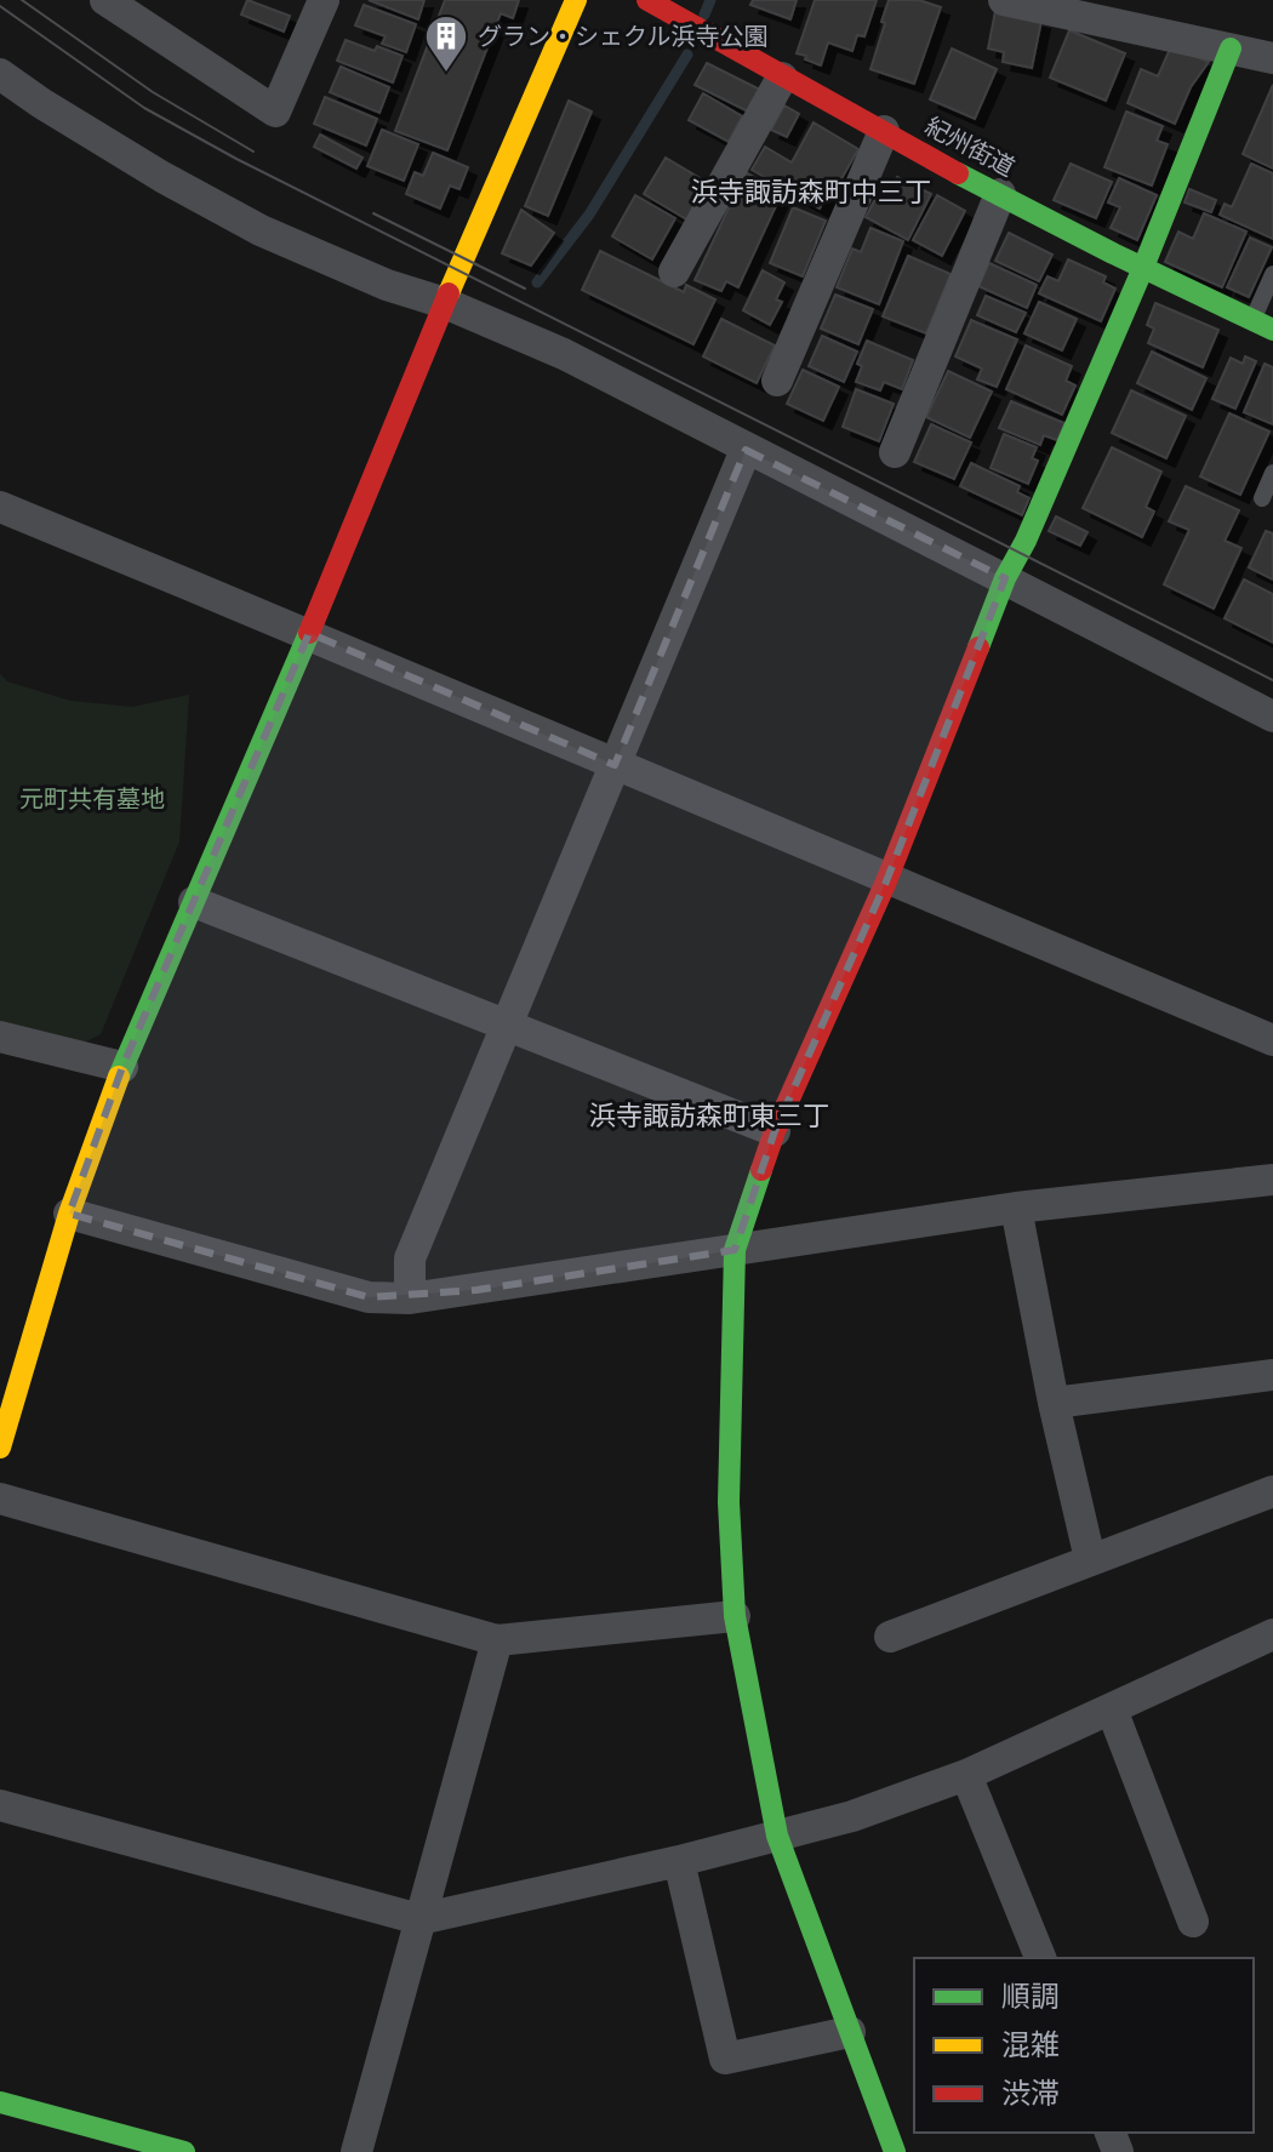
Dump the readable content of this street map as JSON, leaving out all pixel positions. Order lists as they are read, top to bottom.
{
  "streets": {
    "street": ["紀州街道"]
  },
  "districts": ["浜寺諏訪森町中三丁", "浜寺諏訪森町東三丁"],
  "parks": ["元町共有墓地"],
  "places": {
    "building": ["グラン・シェクル浜寺公園"]
  },
  "legend": ["順調", "混雑", "渋滞"]
}
